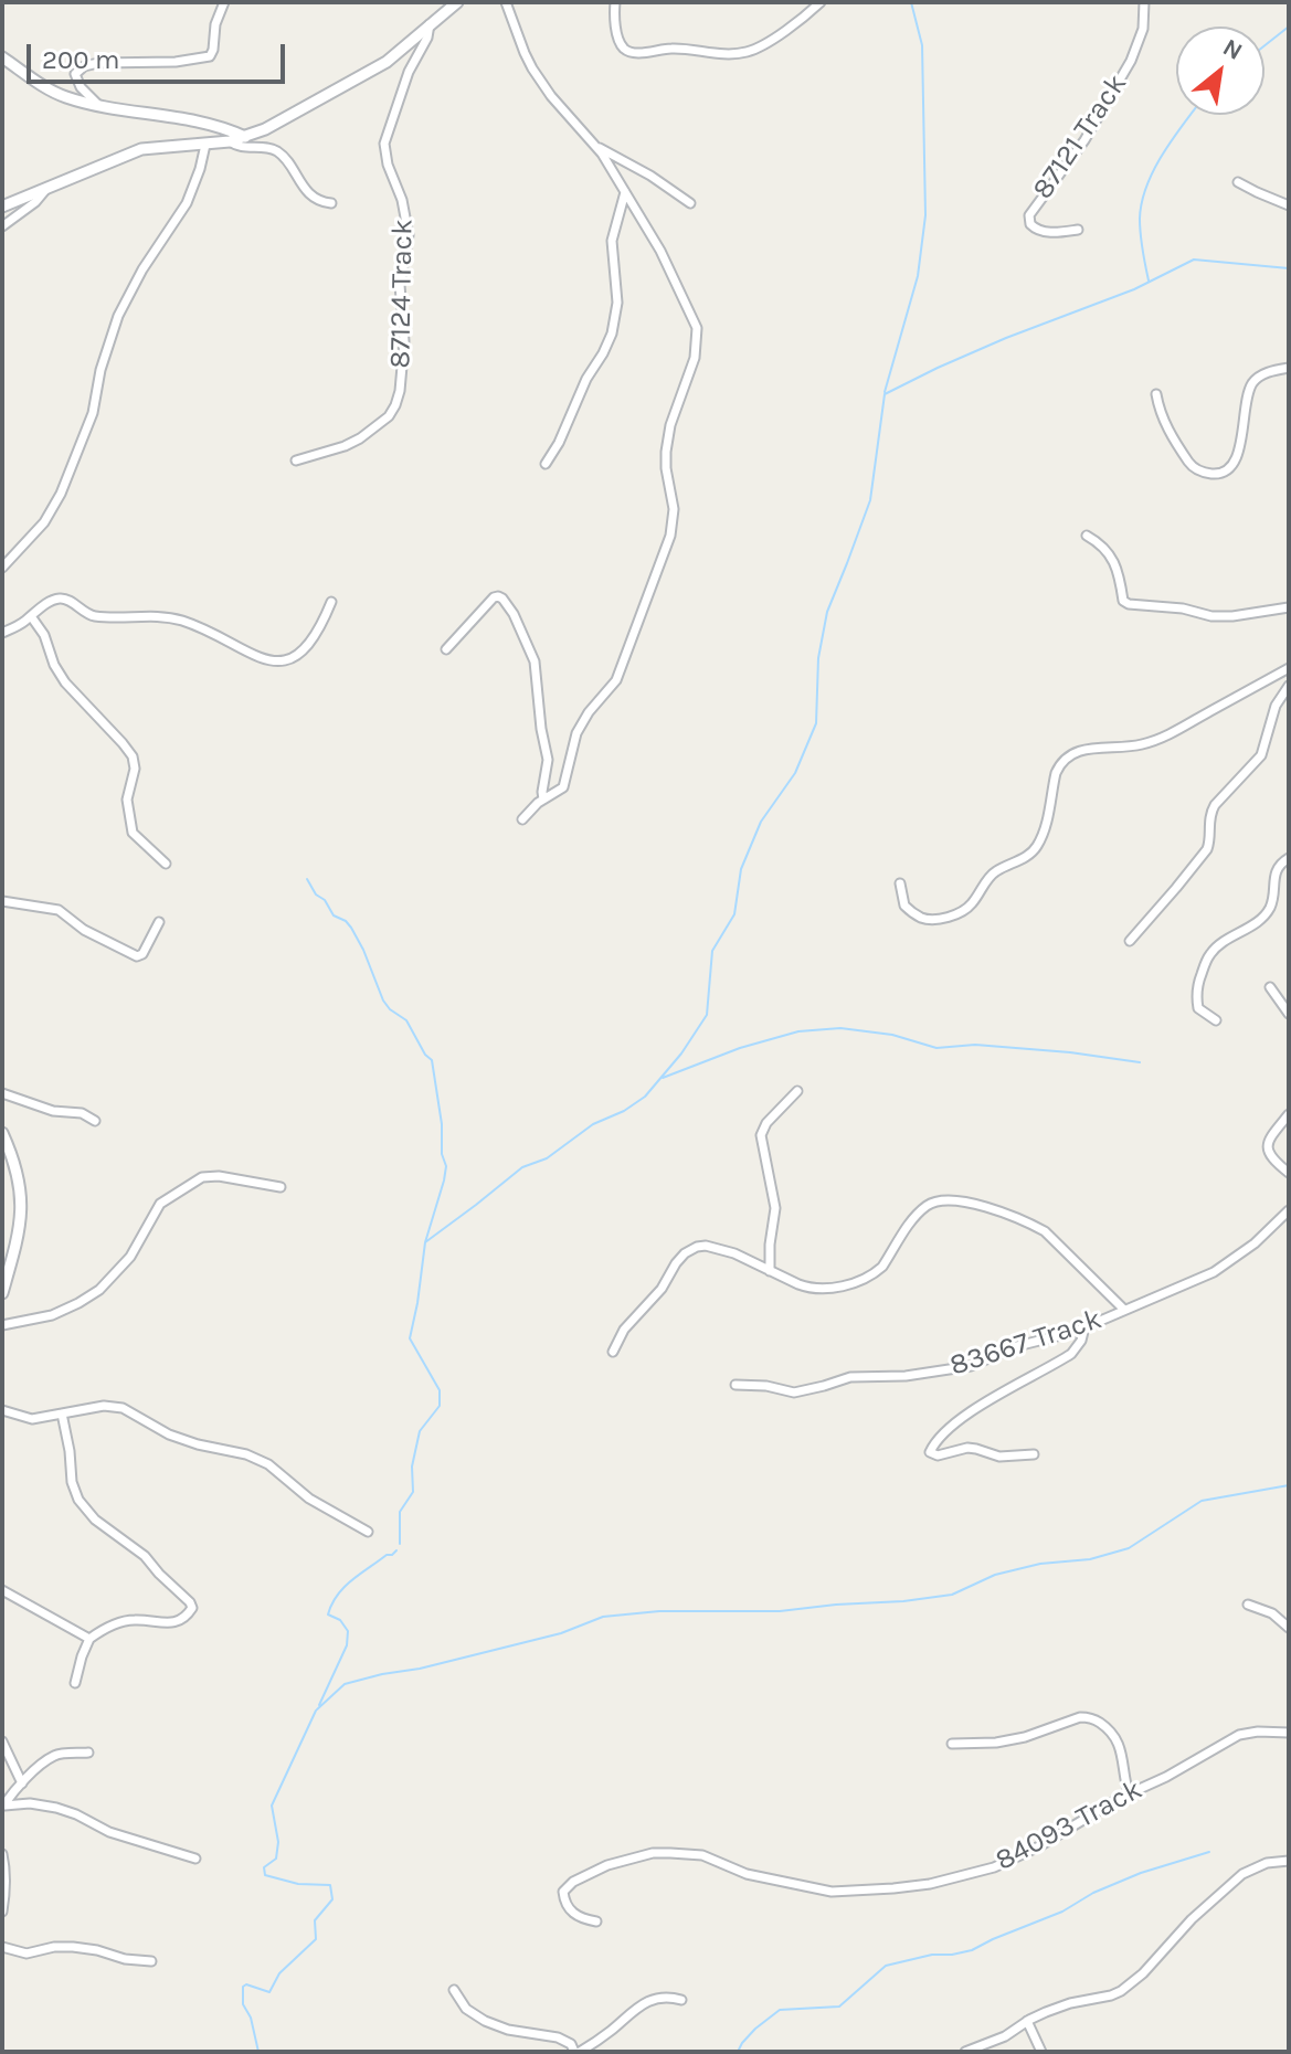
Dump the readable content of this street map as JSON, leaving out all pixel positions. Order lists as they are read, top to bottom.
{
  "streets": {
    "street": [
      "87121 Track",
      "87124 Track",
      "83667 Track",
      "84093 Track"
    ]
  },
  "scale_bar": "200 m",
  "north": "top right"
}
